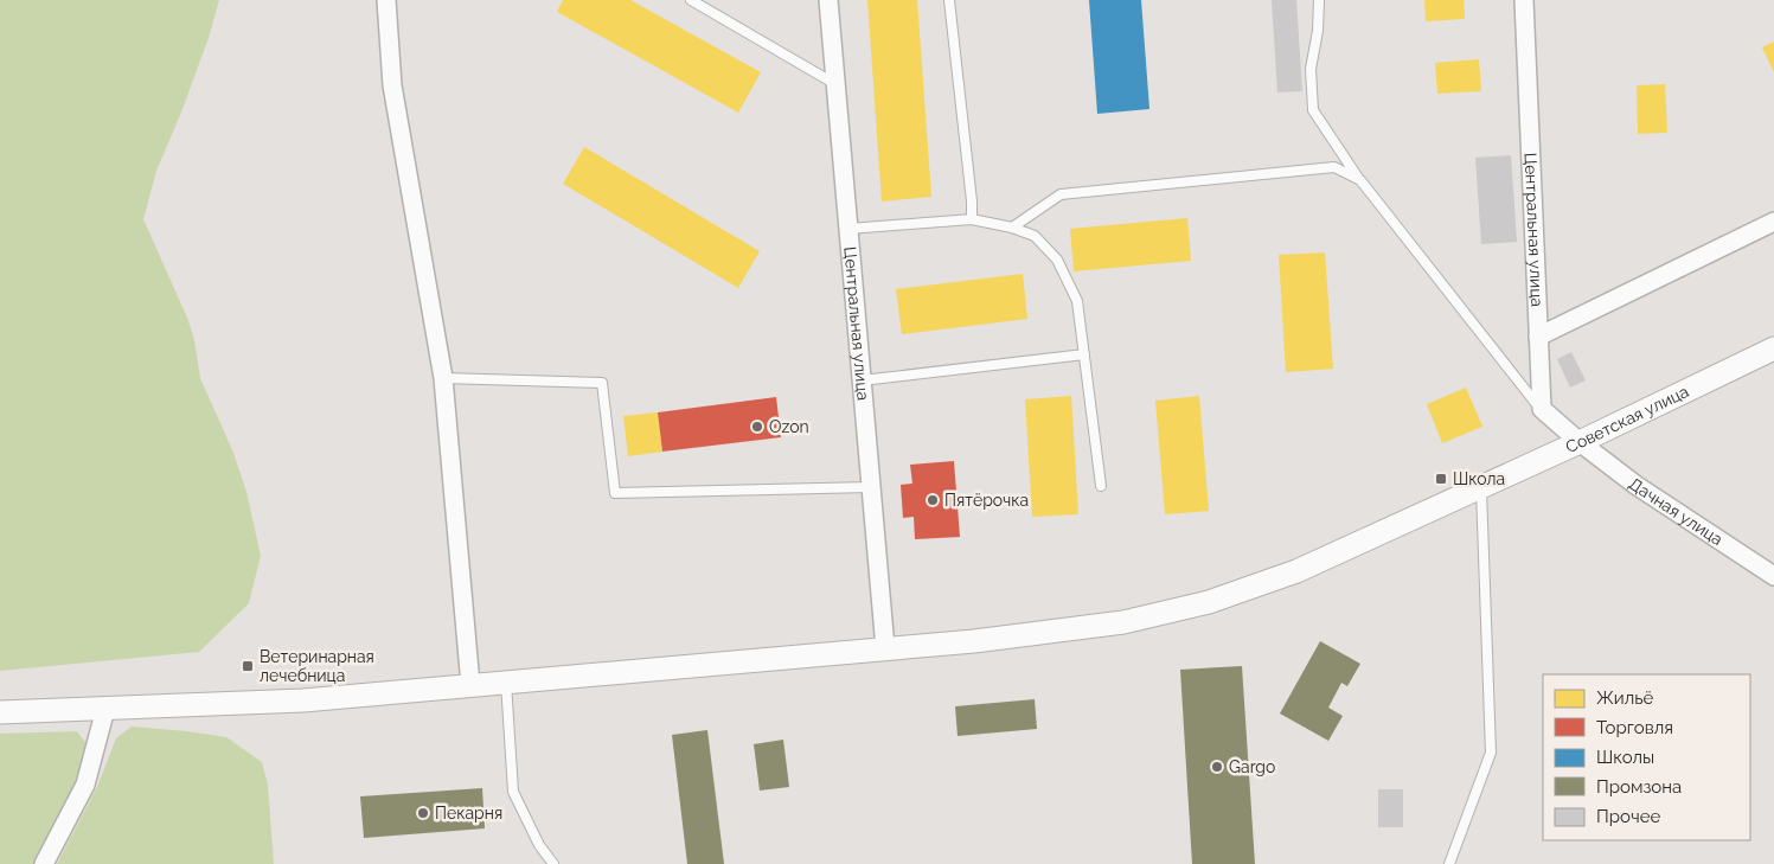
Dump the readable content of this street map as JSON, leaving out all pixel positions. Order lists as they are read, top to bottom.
{
  "streets": {
    "street": ["Центральная улица", "Советская улица", "Дачная улица"]
  },
  "crossings": [
    ["Центральная улица", "Советская улица"],
    ["Советская улица", "Дачная улица"]
  ],
  "places": {
    "other": [
      "Ozon",
      "Пятёрочка",
      "Gargo",
      "Пекарня"
    ],
    "transit": ["Школа", "Ветеринарная лечебница"]
  },
  "legend": [
    "Жильё",
    "Торговля",
    "Школы",
    "Промзона",
    "Прочее"
  ]
}
